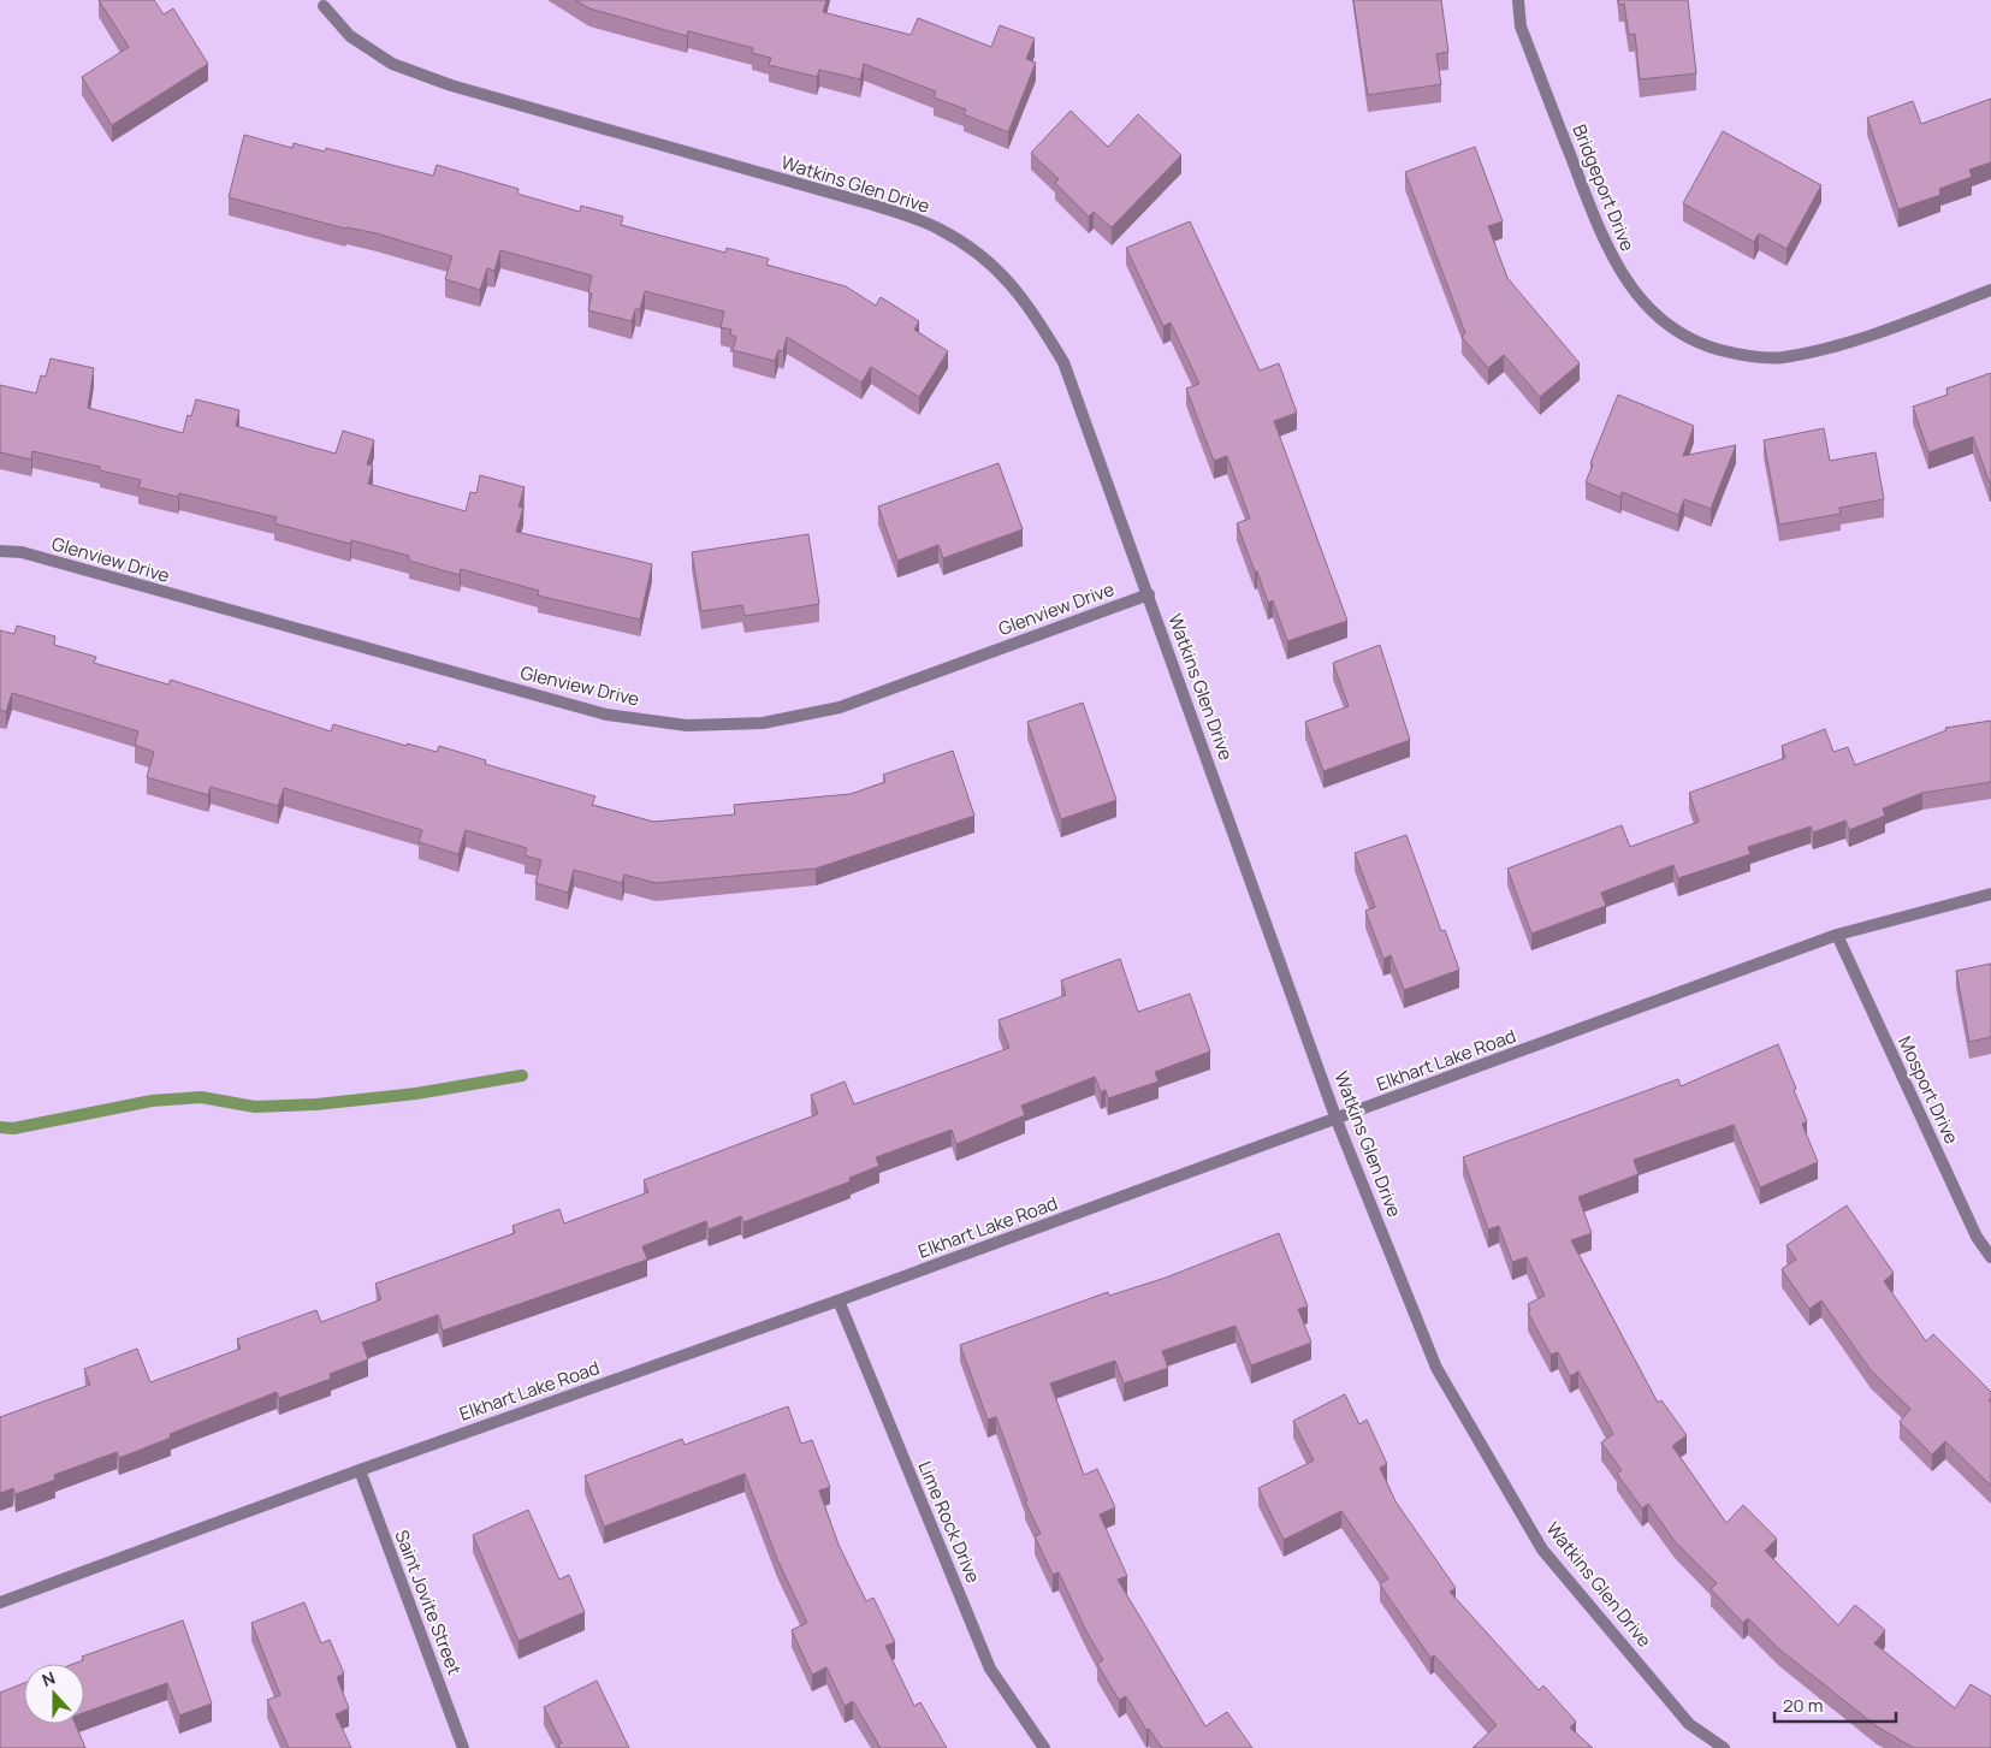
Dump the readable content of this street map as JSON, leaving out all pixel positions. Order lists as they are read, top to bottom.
{
  "streets": {
    "street": [
      "Watkins Glen Drive",
      "Bridgeport Drive",
      "Glenview Drive",
      "Elkhart Lake Road",
      "Mosport Drive",
      "Lime Rock Drive",
      "Saint Jovite Street"
    ]
  },
  "crossings": [
    ["Watkins Glen Drive", "Glenview Drive"],
    ["Watkins Glen Drive", "Elkhart Lake Road"],
    ["Elkhart Lake Road", "Mosport Drive"],
    ["Elkhart Lake Road", "Lime Rock Drive"],
    ["Elkhart Lake Road", "Saint Jovite Street"]
  ],
  "scale_bar": "20 m",
  "north": "top"
}
